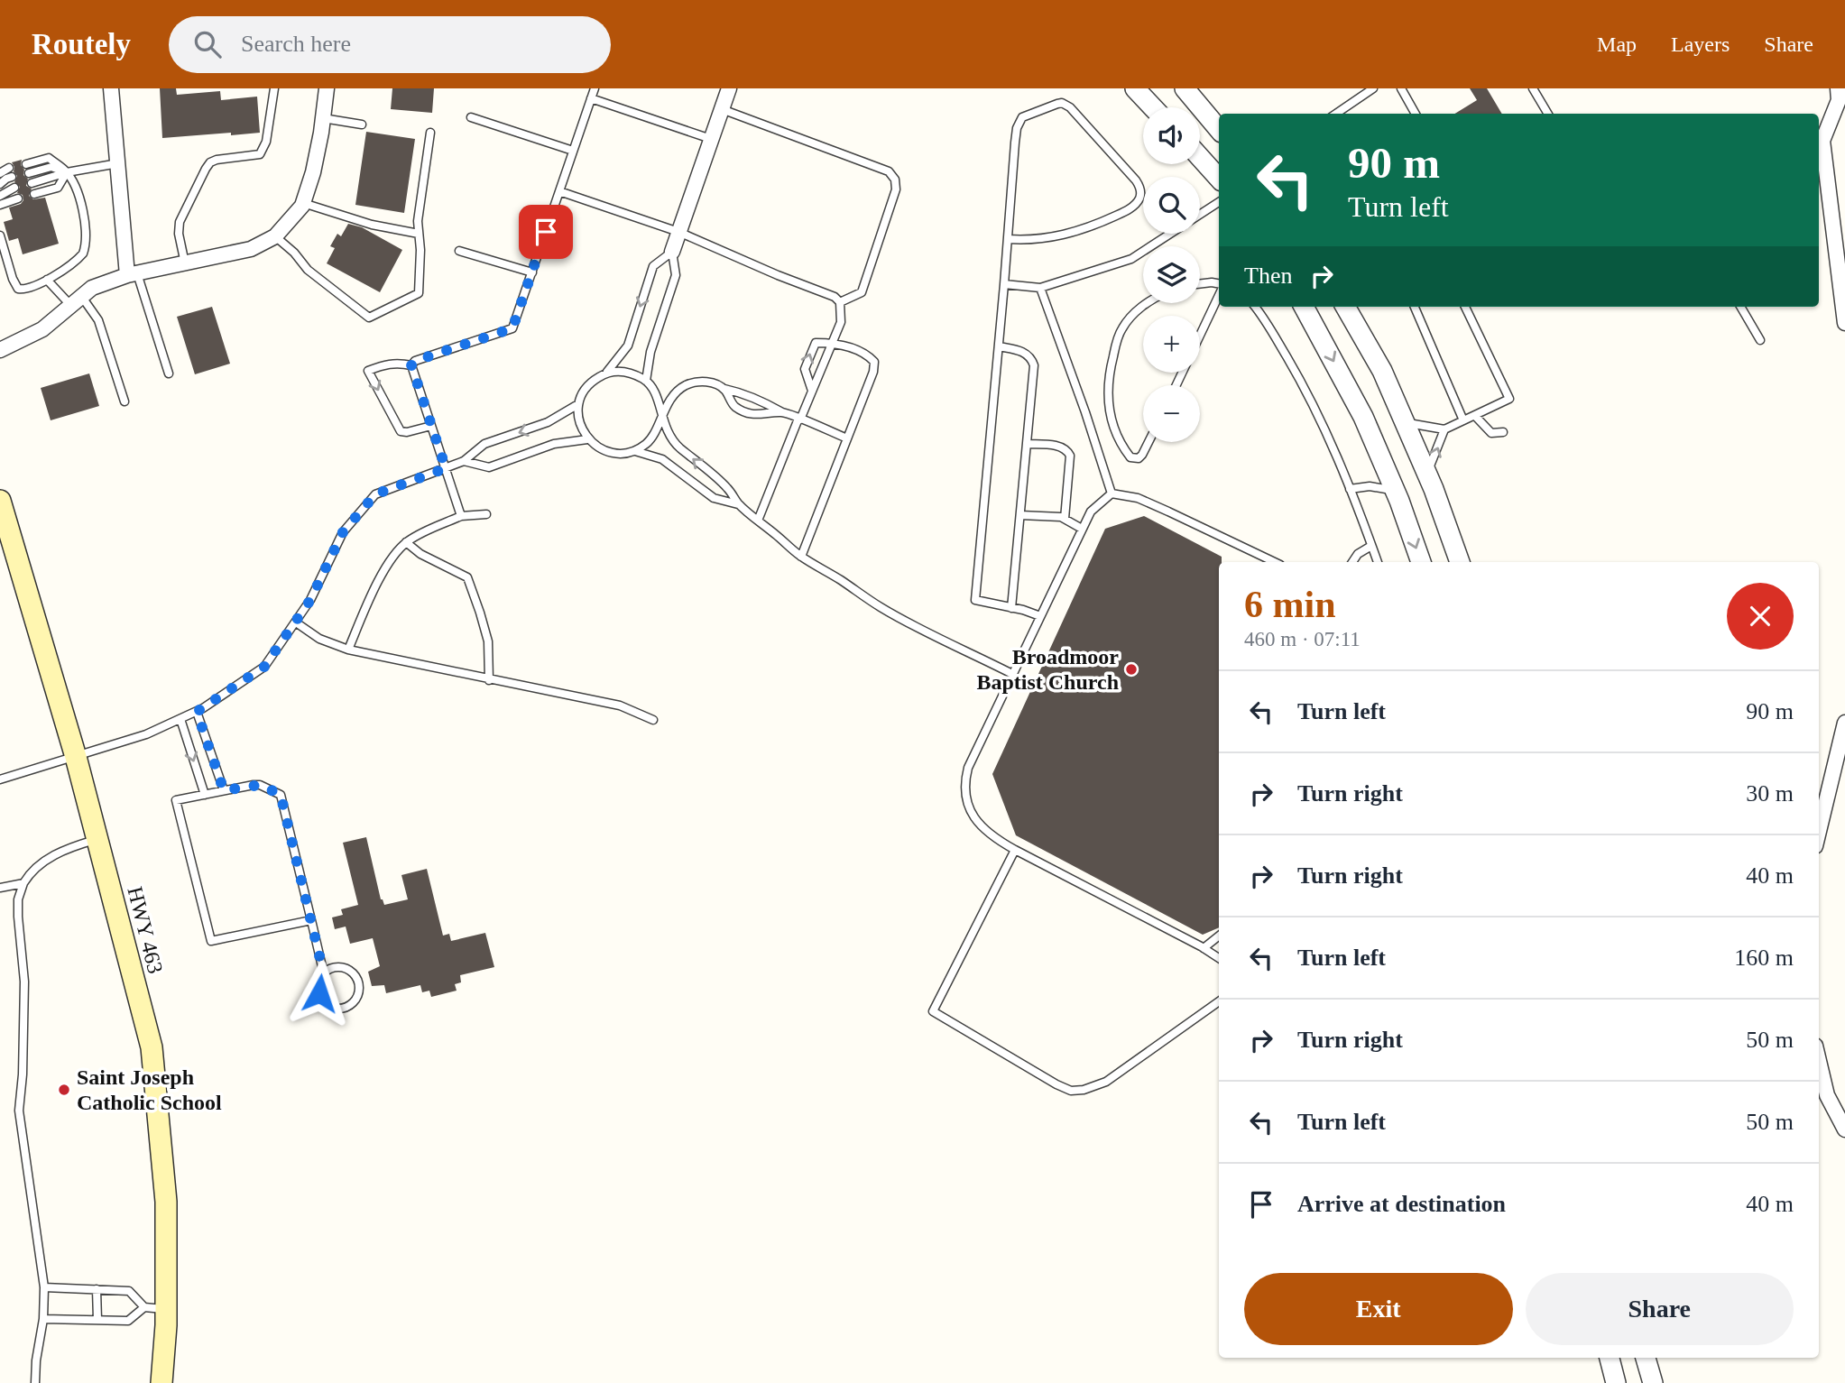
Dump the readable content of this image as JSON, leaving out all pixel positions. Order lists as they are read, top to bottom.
{
  "streets": {
    "main road": ["HWY 463"]
  },
  "places": ["Broadmoor Baptist Church", "Saint Joseph Catholic School"],
  "page": {
    "header": "Routely",
    "search": "Search here",
    "nav": ["Map", "Layers", "Share"],
    "map_buttons": ["+", "−"],
    "turn": ["90 m", "Turn left"],
    "then": "Then",
    "heading": ["6 min", "460 m · 07:11"],
    "list": [
      {
        "name": "Turn left",
        "value": "90 m"
      },
      {
        "name": "Turn right",
        "value": "30 m"
      },
      {
        "name": "Turn right",
        "value": "40 m"
      },
      {
        "name": "Turn left",
        "value": "160 m"
      },
      {
        "name": "Turn right",
        "value": "50 m"
      },
      {
        "name": "Turn left",
        "value": "50 m"
      },
      {
        "name": "Arrive at destination",
        "value": "40 m"
      }
    ],
    "buttons": ["Exit", "Share"]
  }
}
